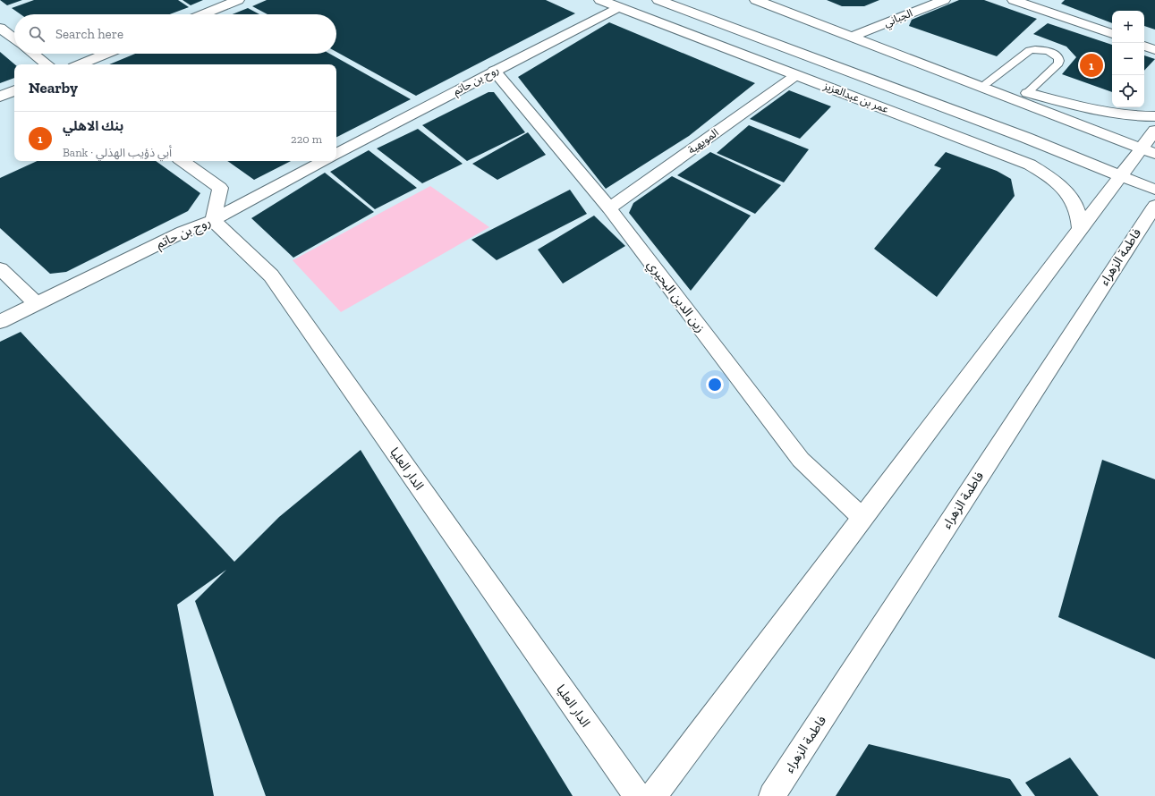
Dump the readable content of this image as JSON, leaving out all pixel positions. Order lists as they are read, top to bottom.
{
  "streets": {
    "street": [
      "الجباني",
      "روح بن حاتم",
      "عمر بن عبدالعزيز",
      "المويهية",
      "فاطمة الزهراء",
      "زين الدين البحيري",
      "الدار العليا"
    ]
  },
  "crossings": [
    ["روح بن حاتم", "عمر بن عبدالعزيز"],
    ["روح بن حاتم", "زين الدين البحيري"],
    ["روح بن حاتم", "الدار العليا"],
    ["عمر بن عبدالعزيز", "المويهية"],
    ["المويهية", "زين الدين البحيري"]
  ],
  "page": {
    "map_buttons": ["+", "−"],
    "search": "Search here",
    "pins": "1",
    "heading": "Nearby",
    "list": [
      {
        "mark": "1",
        "name": "بنك الاهلي",
        "note": "Bank · أبي ذؤيب الهذلي",
        "value": "220 m"
      }
    ]
  }
}
